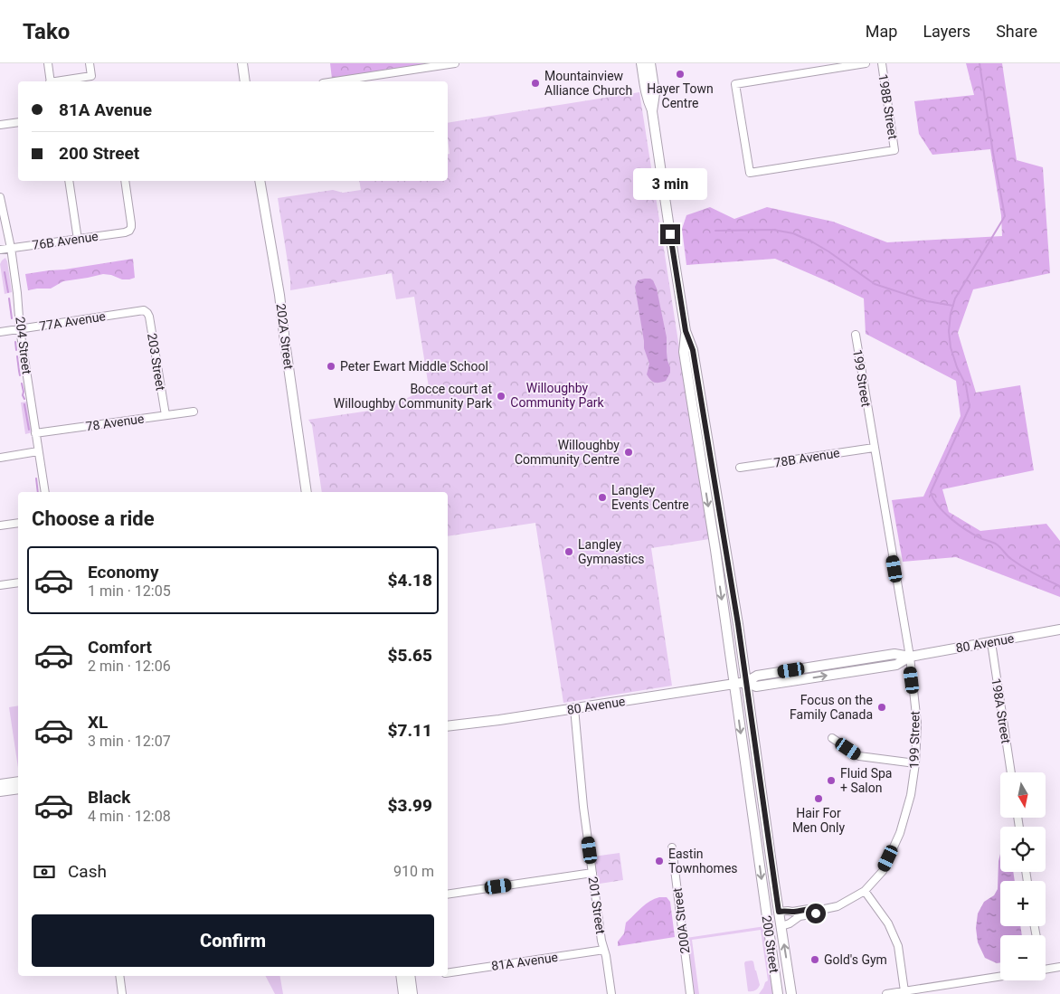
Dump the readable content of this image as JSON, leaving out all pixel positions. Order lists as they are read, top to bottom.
{
  "streets": {
    "main road": ["202A Street", "80 Avenue", "200 Street"],
    "street": [
      "198B Street",
      "76B Avenue",
      "77A Avenue",
      "204 Street",
      "203 Street",
      "199 Street",
      "78 Avenue",
      "78B Avenue",
      "198A Street",
      "201 Street",
      "200A Street",
      "81A Avenue"
    ]
  },
  "crossings": [
    ["76B Avenue", "204 Street"],
    ["77A Avenue", "204 Street"],
    ["77A Avenue", "203 Street"],
    ["204 Street", "78 Avenue"],
    ["203 Street", "78 Avenue"],
    ["199 Street", "78B Avenue"],
    ["199 Street", "80 Avenue"],
    ["80 Avenue", "198A Street"],
    ["80 Avenue", "201 Street"],
    ["80 Avenue", "200 Street"],
    ["201 Street", "81A Avenue"]
  ],
  "parks": ["Willoughby Community Park"],
  "places": [
    "Hayer Town Centre",
    "Mountainview Alliance Church",
    "Peter Ewart Middle School",
    "Bocce court at Willoughby Community Park",
    "Willoughby Community Centre",
    "Langley Events Centre",
    "Langley Gymnastics",
    "Focus on the Family Canada",
    "Fluid Spa + Salon",
    "Hair For Men Only",
    "Eastin Townhomes",
    "Gold's Gym"
  ],
  "north": "bottom",
  "page": {
    "header": "Tako",
    "nav": ["Map", "Layers", "Share"],
    "banner": ["81A Avenue", "200 Street"],
    "bubble": "3 min",
    "heading": "Choose a ride",
    "list": [
      {
        "name": "Economy",
        "note": "1 min · 12:05",
        "value": "$4.18"
      },
      {
        "name": "Comfort",
        "note": "2 min · 12:06",
        "value": "$5.65"
      },
      {
        "name": "XL",
        "note": "3 min · 12:07",
        "value": "$7.11"
      },
      {
        "name": "Black",
        "note": "4 min · 12:08",
        "value": "$3.99"
      }
    ],
    "map_buttons": ["+", "−"],
    "pay": ["Cash", "910 m"],
    "buttons": "Confirm"
  }
}
